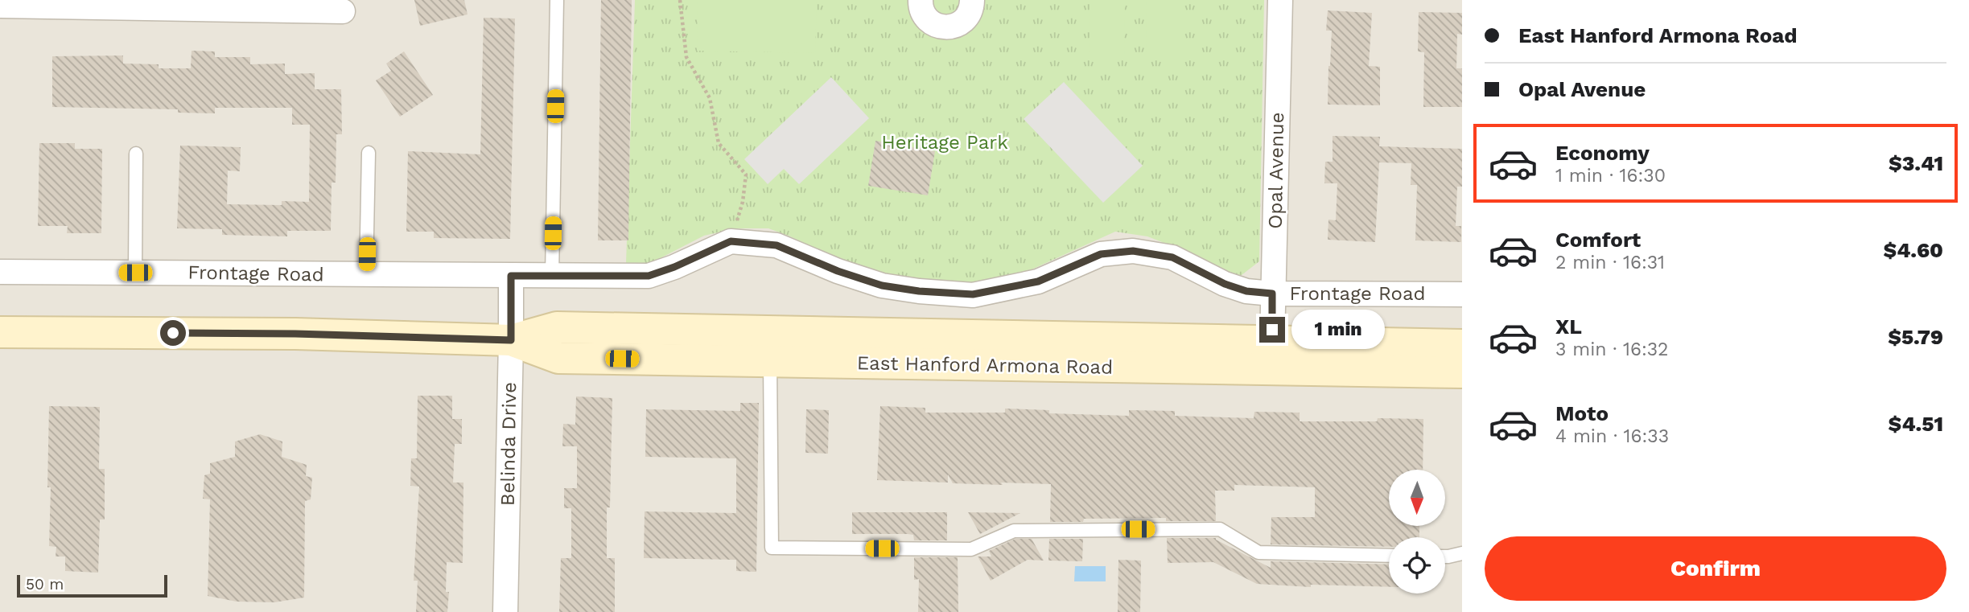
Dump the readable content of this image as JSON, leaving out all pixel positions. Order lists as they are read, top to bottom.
{
  "streets": {
    "main road": ["East Hanford Armona Road"],
    "street": ["Opal Avenue", "Frontage Road", "Belinda Drive"]
  },
  "crossings": [
    ["Opal Avenue", "Frontage Road"],
    ["Opal Avenue", "East Hanford Armona Road"],
    ["Frontage Road", "Belinda Drive"],
    ["East Hanford Armona Road", "Belinda Drive"]
  ],
  "parks": ["Heritage Park"],
  "scale_bar": "50 m",
  "north": "bottom",
  "page": {
    "banner": ["East Hanford Armona Road", "Opal Avenue"],
    "list": [
      {
        "name": "Economy",
        "note": "1 min · 16:30",
        "value": "$3.41"
      },
      {
        "name": "Comfort",
        "note": "2 min · 16:31",
        "value": "$4.60"
      },
      {
        "name": "XL",
        "note": "3 min · 16:32",
        "value": "$5.79"
      },
      {
        "name": "Moto",
        "note": "4 min · 16:33",
        "value": "$4.51"
      }
    ],
    "bubble": "1 min",
    "buttons": "Confirm",
    "scale": "50 m"
  }
}
